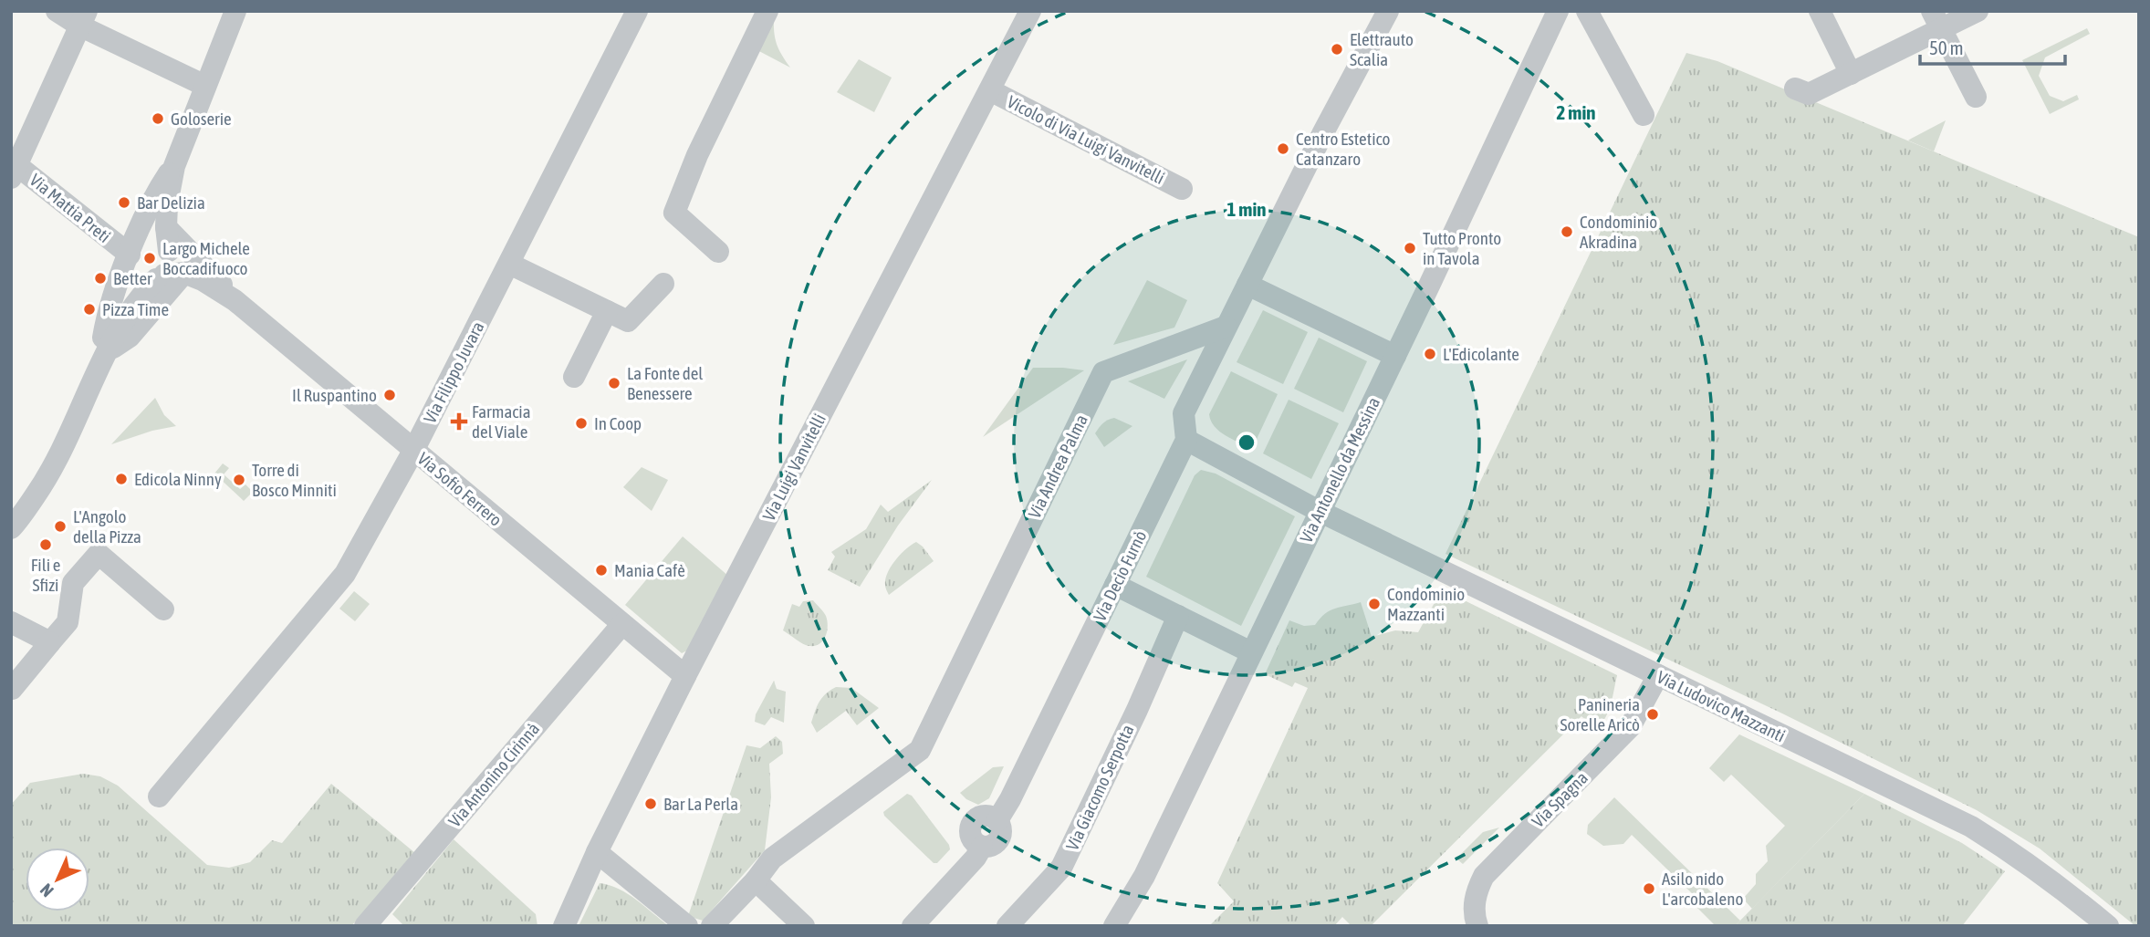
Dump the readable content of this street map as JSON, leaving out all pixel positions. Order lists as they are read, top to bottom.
{
  "streets": {
    "street": [
      "Vicolo di Via Luigi Vanvitelli",
      "Via Mattia Preti",
      "Via Filippo Juvara",
      "Via Andrea Palma",
      "Via Luigi Vanvitelli",
      "Via Antonello da Messina",
      "Via Sofio Ferrero",
      "Via Decio Furnò",
      "Via Ludovico Mazzanti",
      "Via Antonino Cirinnà",
      "Via Giacomo Serpotta",
      "Via Spagna"
    ]
  },
  "crossings": [
    ["Vicolo di Via Luigi Vanvitelli", "Via Luigi Vanvitelli"],
    ["Via Filippo Juvara", "Via Sofio Ferrero"],
    ["Via Andrea Palma", "Via Decio Furnò"],
    ["Via Luigi Vanvitelli", "Via Sofio Ferrero"],
    ["Via Antonello da Messina", "Via Ludovico Mazzanti"],
    ["Via Sofio Ferrero", "Via Antonino Cirinnà"],
    ["Via Decio Furnò", "Via Ludovico Mazzanti"],
    ["Via Ludovico Mazzanti", "Via Spagna"]
  ],
  "places": {
    "other": [
      "Elettrauto Scalia",
      "Goloserie",
      "Centro Estetico Catanzaro",
      "Bar Delizia",
      "Condominio Akradina",
      "Tutto Pronto in Tavola",
      "Largo Michele Boccadifuoco",
      "Better",
      "Pizza Time",
      "L'Edicolante",
      "La Fonte del Benessere",
      "Il Ruspantino",
      "In Coop",
      "Edicola Ninny",
      "Torre di Bosco Minniti",
      "L'Angolo della Pizza",
      "Fili e Sfizi",
      "Mania Cafè",
      "Condominio Mazzanti",
      "Panineria Sorelle Aricò",
      "Bar La Perla",
      "Asilo nido L'arcobaleno"
    ],
    "health": ["Farmacia del Viale"]
  },
  "scale_bar": "50 m",
  "north": "bottom left",
  "rings": ["2 min", "1 min"]
}
